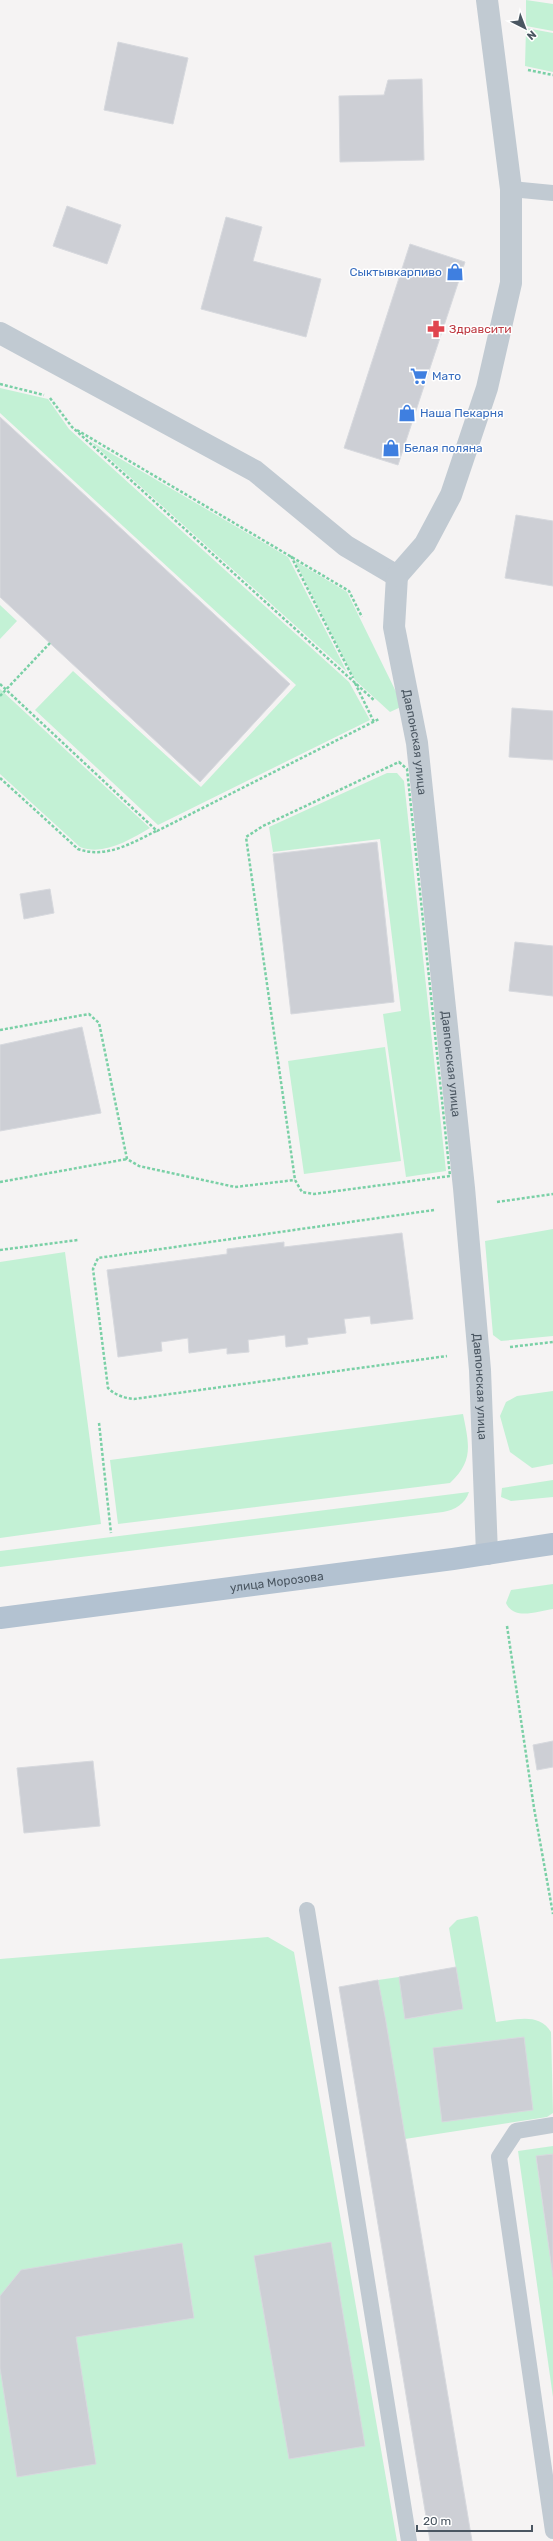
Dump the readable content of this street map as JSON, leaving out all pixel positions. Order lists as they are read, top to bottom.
{
  "streets": {
    "main road": ["улица Морозова"],
    "street": ["Давпонская улица"]
  },
  "crossings": [
    ["Давпонская улица", "улица Морозова"]
  ],
  "places": {
    "shop": ["Сыктывкарпиво", "Наша Пекарня", "Белая поляна"],
    "pharmacy": ["Здравсити"],
    "supermarket": ["Мато"]
  },
  "scale_bar": "20 m",
  "north": "bottom right"
}
